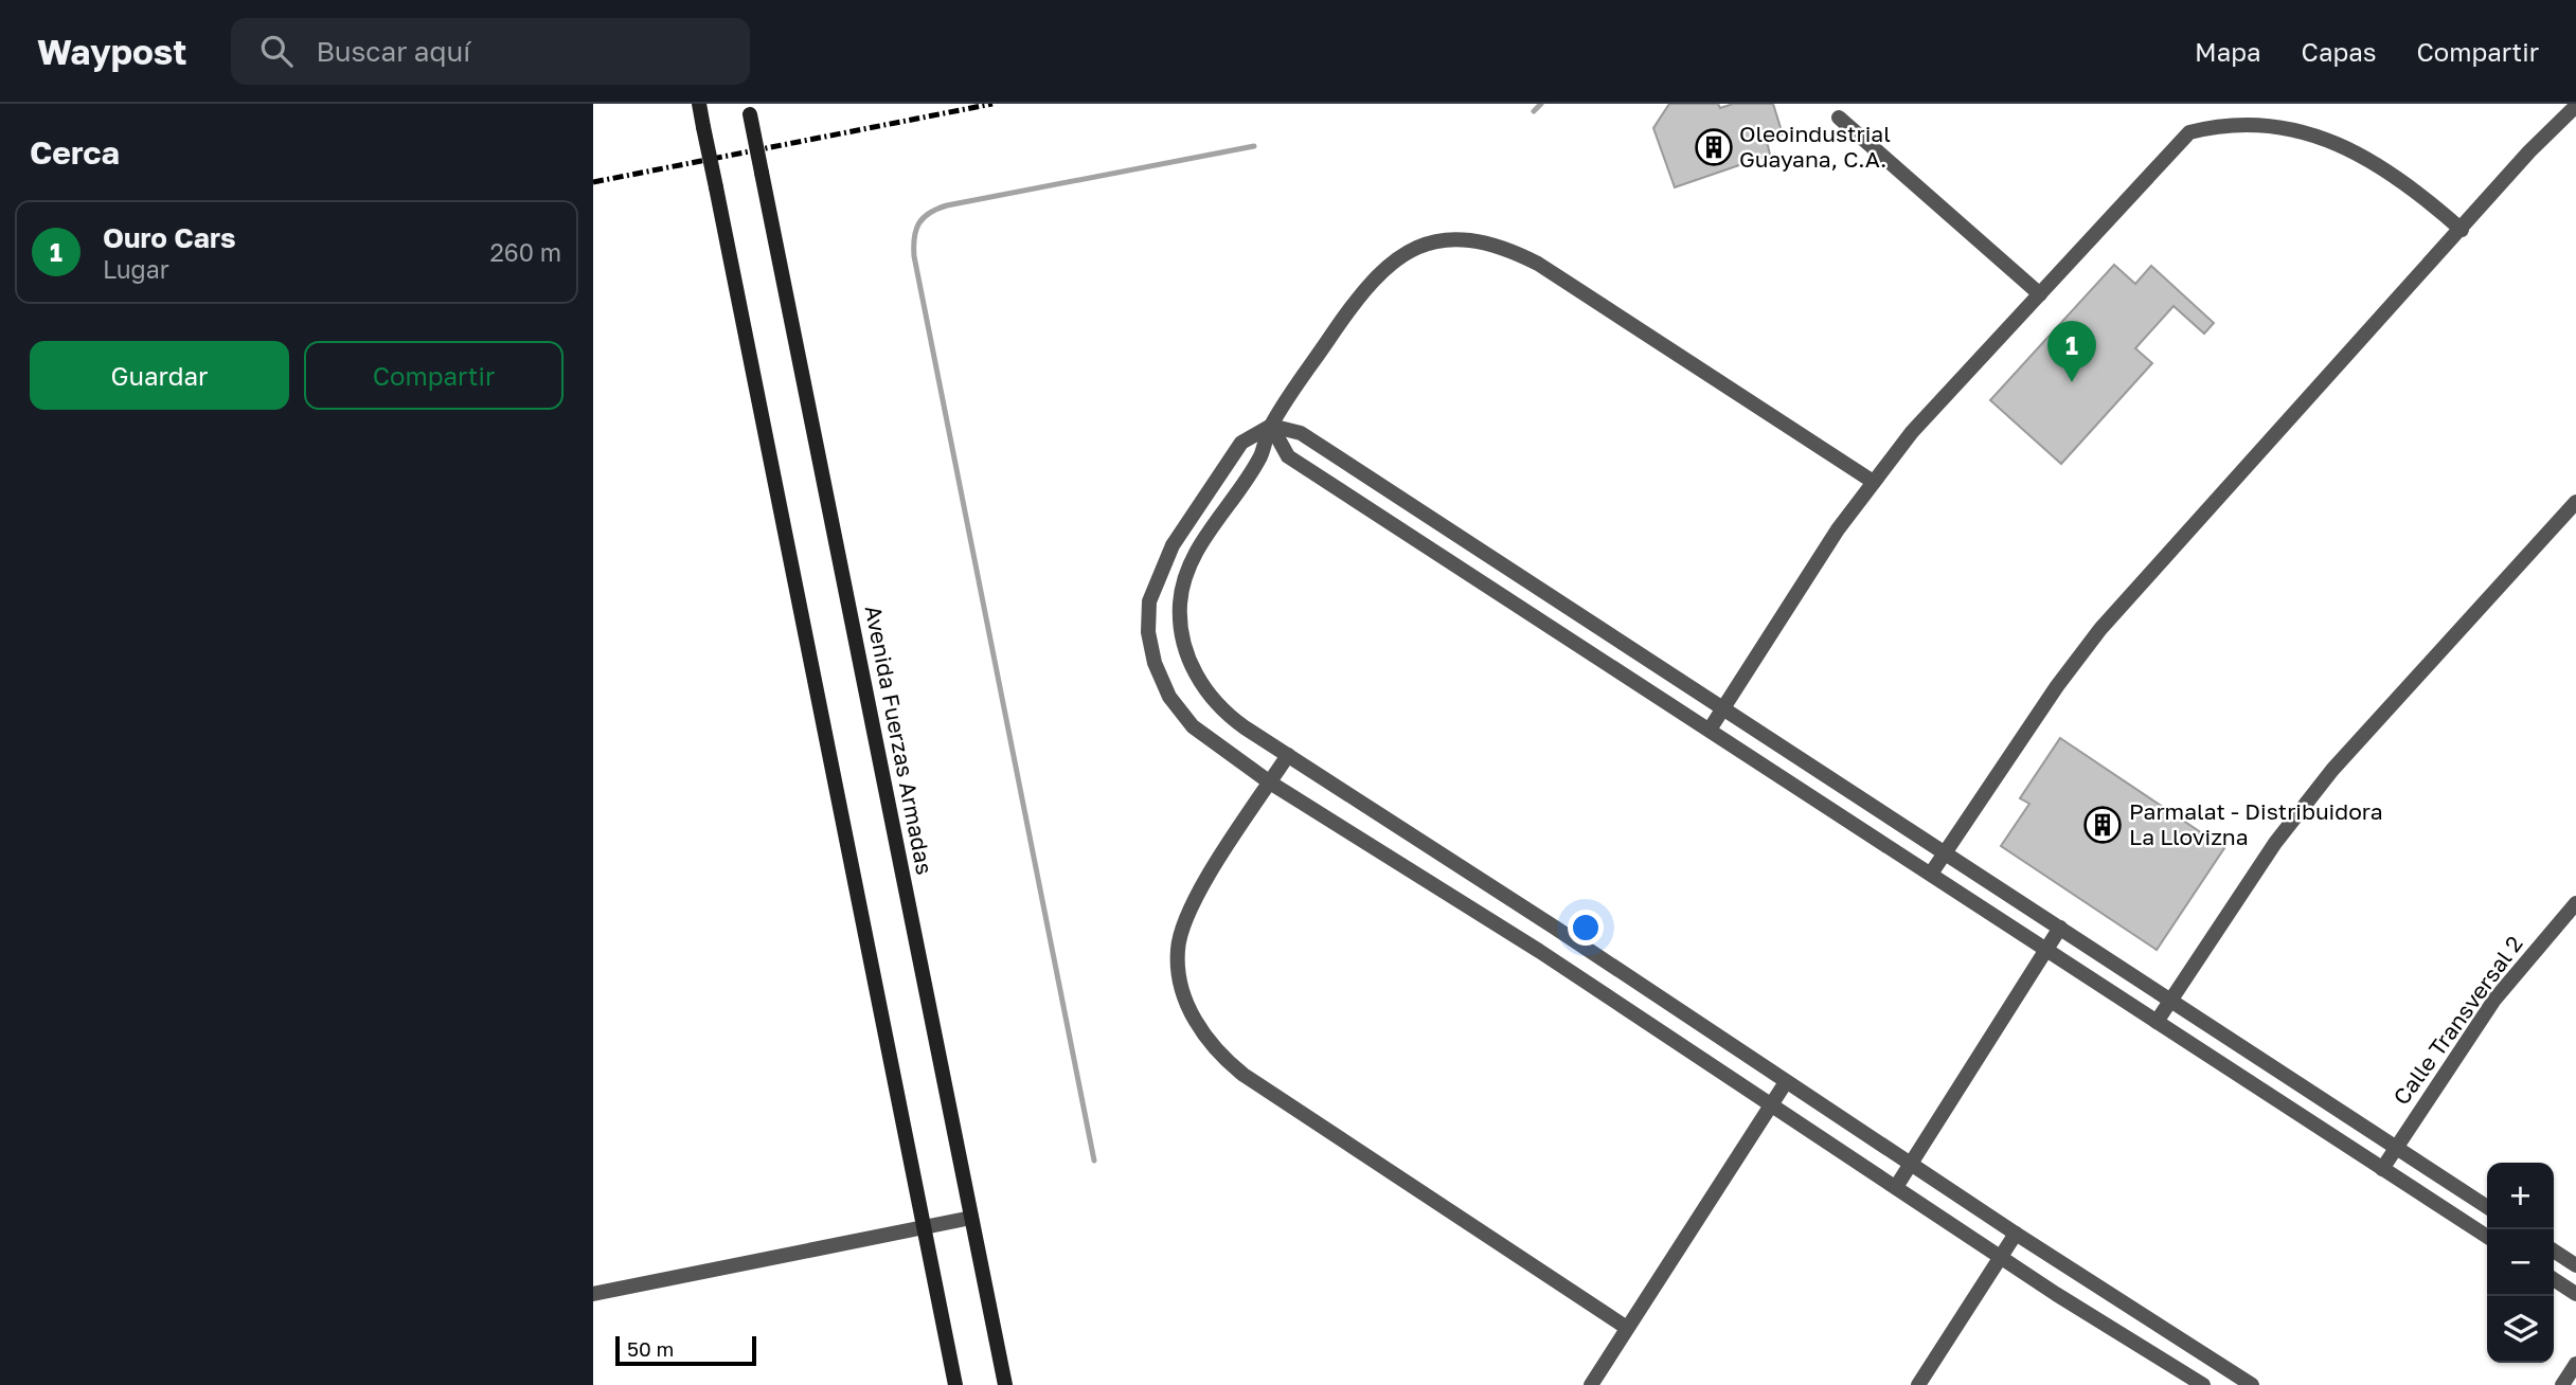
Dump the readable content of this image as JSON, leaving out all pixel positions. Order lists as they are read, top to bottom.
{
  "streets": {
    "street": ["Avenida Fuerzas Armadas", "Calle Transversal 2"]
  },
  "places": {
    "building": ["Oleoindustrial Guayana, C.A.", "Parmalat - Distribuidora La Llovizna"]
  },
  "scale_bar": "50 m",
  "page": {
    "header": "Waypost",
    "search": "Buscar aquí",
    "nav": ["Mapa", "Capas", "Compartir"],
    "heading": "Cerca",
    "list": [
      {
        "mark": "1",
        "name": "Ouro Cars",
        "note": "Lugar",
        "value": "260 m"
      }
    ],
    "buttons": ["Guardar", "Compartir"],
    "pins": "1",
    "map_buttons": ["+", "−"],
    "scale": "50 m"
  }
}
